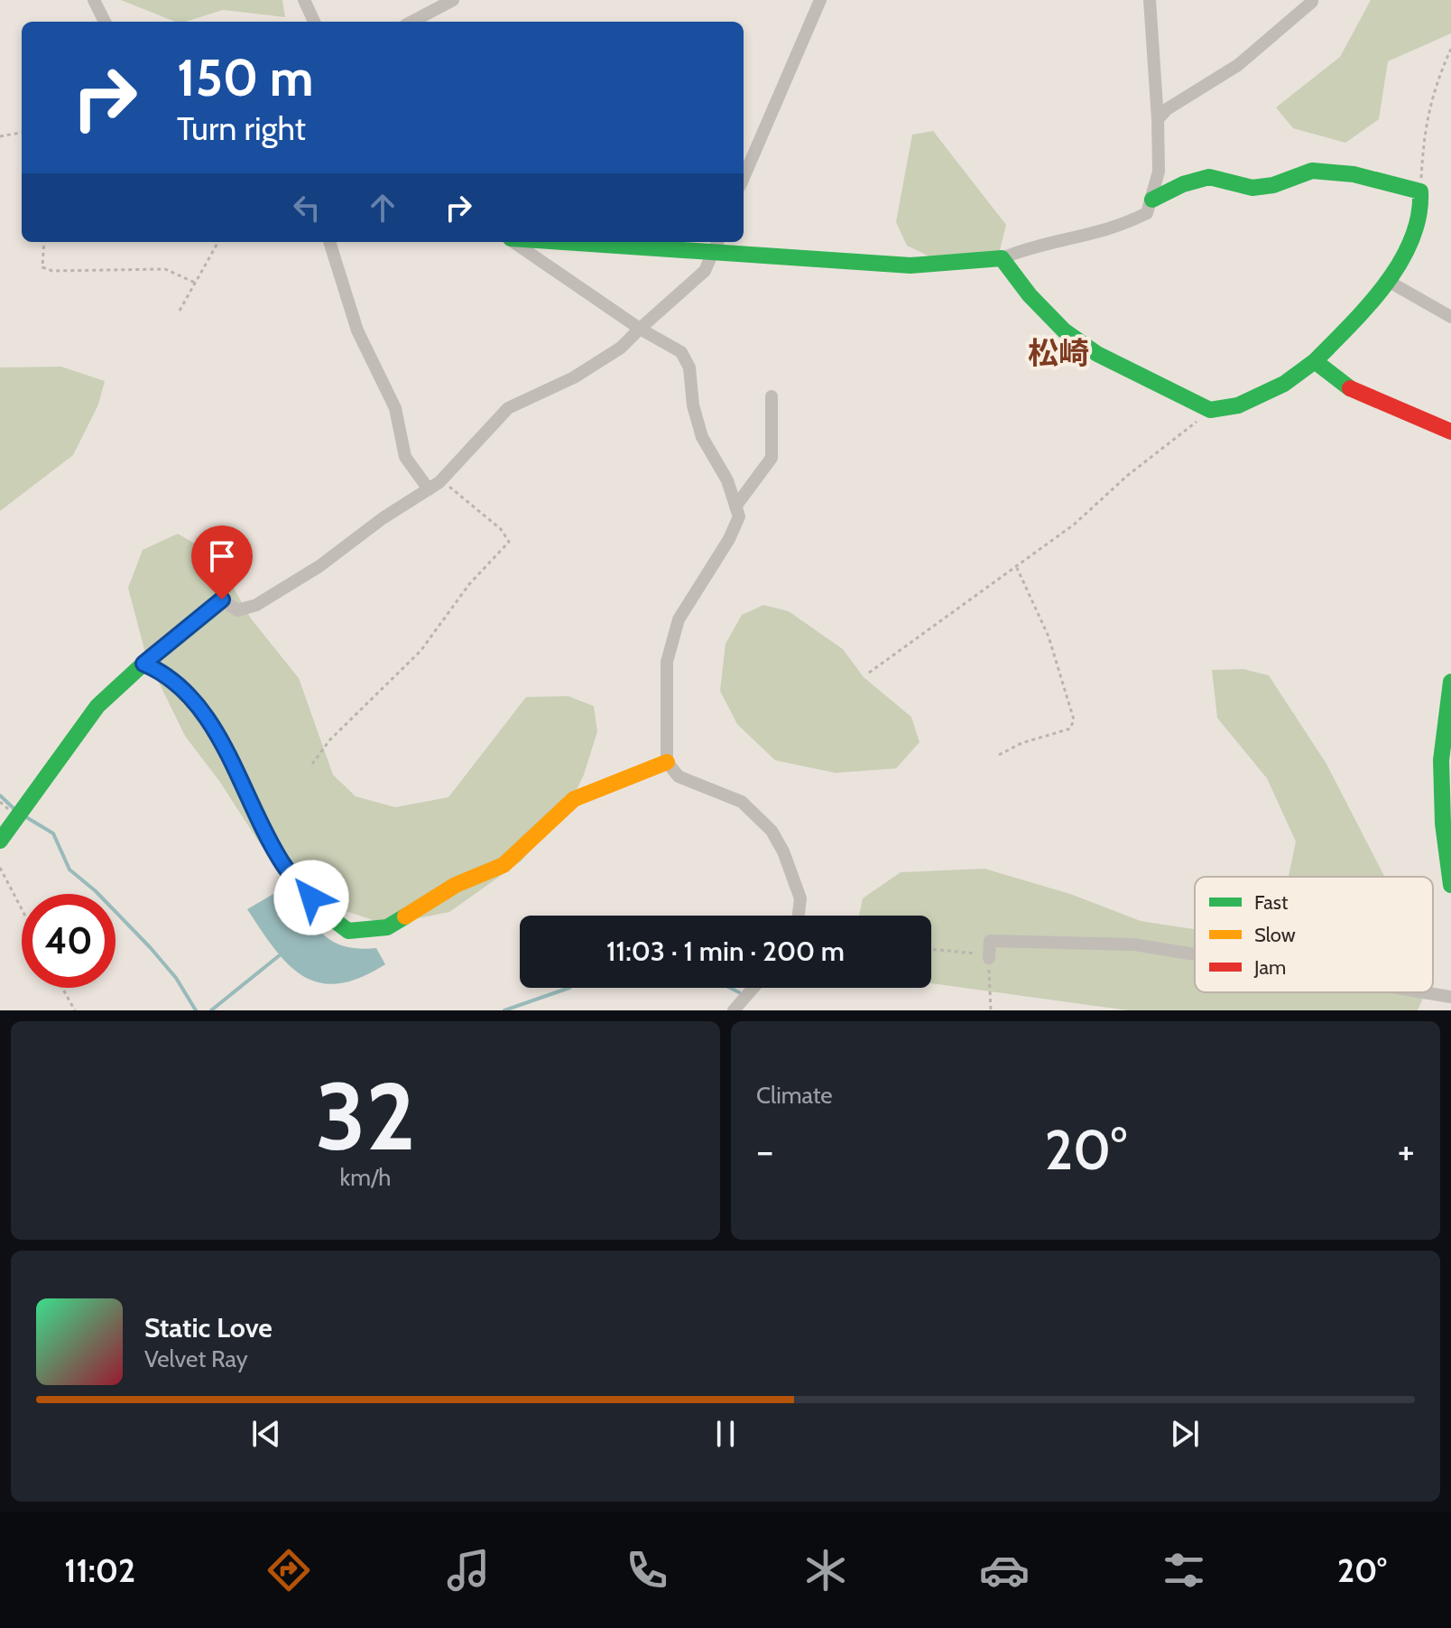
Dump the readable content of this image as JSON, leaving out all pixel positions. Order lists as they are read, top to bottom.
{
  "districts": ["松崎"],
  "legend": ["Fast", "Slow", "Jam"],
  "page": {
    "turn": ["150 m", "Turn right"],
    "limit": "40",
    "trip": "11:03 · 1 min · 200 m",
    "tile": [
      ["32", "km/h"],
      "Climate"
    ],
    "heat": ["−", "20°", "+"],
    "song": ["Static Love", "Velvet Ray"],
    "tabs": ["11:02", "20°"]
  }
}
